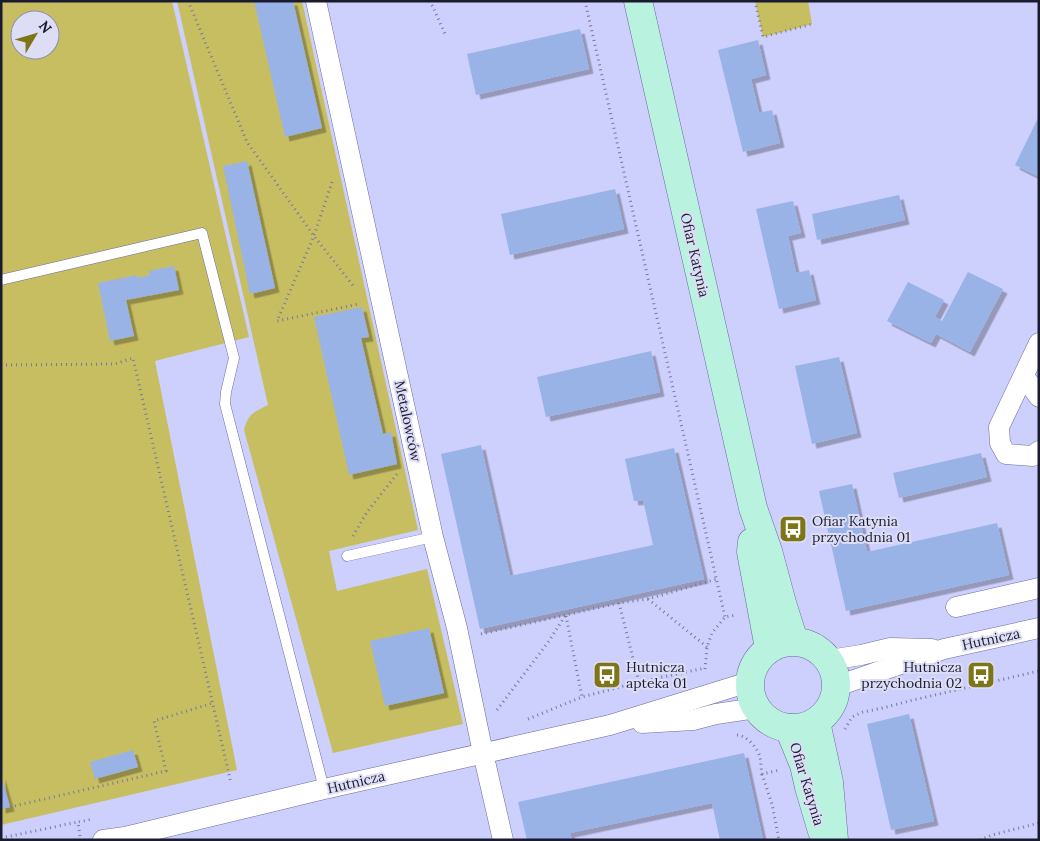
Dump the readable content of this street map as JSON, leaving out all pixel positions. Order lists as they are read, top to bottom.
{
  "streets": {
    "street": ["Ofiar Katynia", "Metalowców", "Hutnicza"]
  },
  "crossings": [
    ["Ofiar Katynia", "Hutnicza"],
    ["Metalowców", "Hutnicza"]
  ],
  "places": {
    "bus stop": ["Ofiar Katynia przychodnia 01", "Hutnicza apteka 01", "Hutnicza przychodnia 02"]
  },
  "north": "top right"
}
